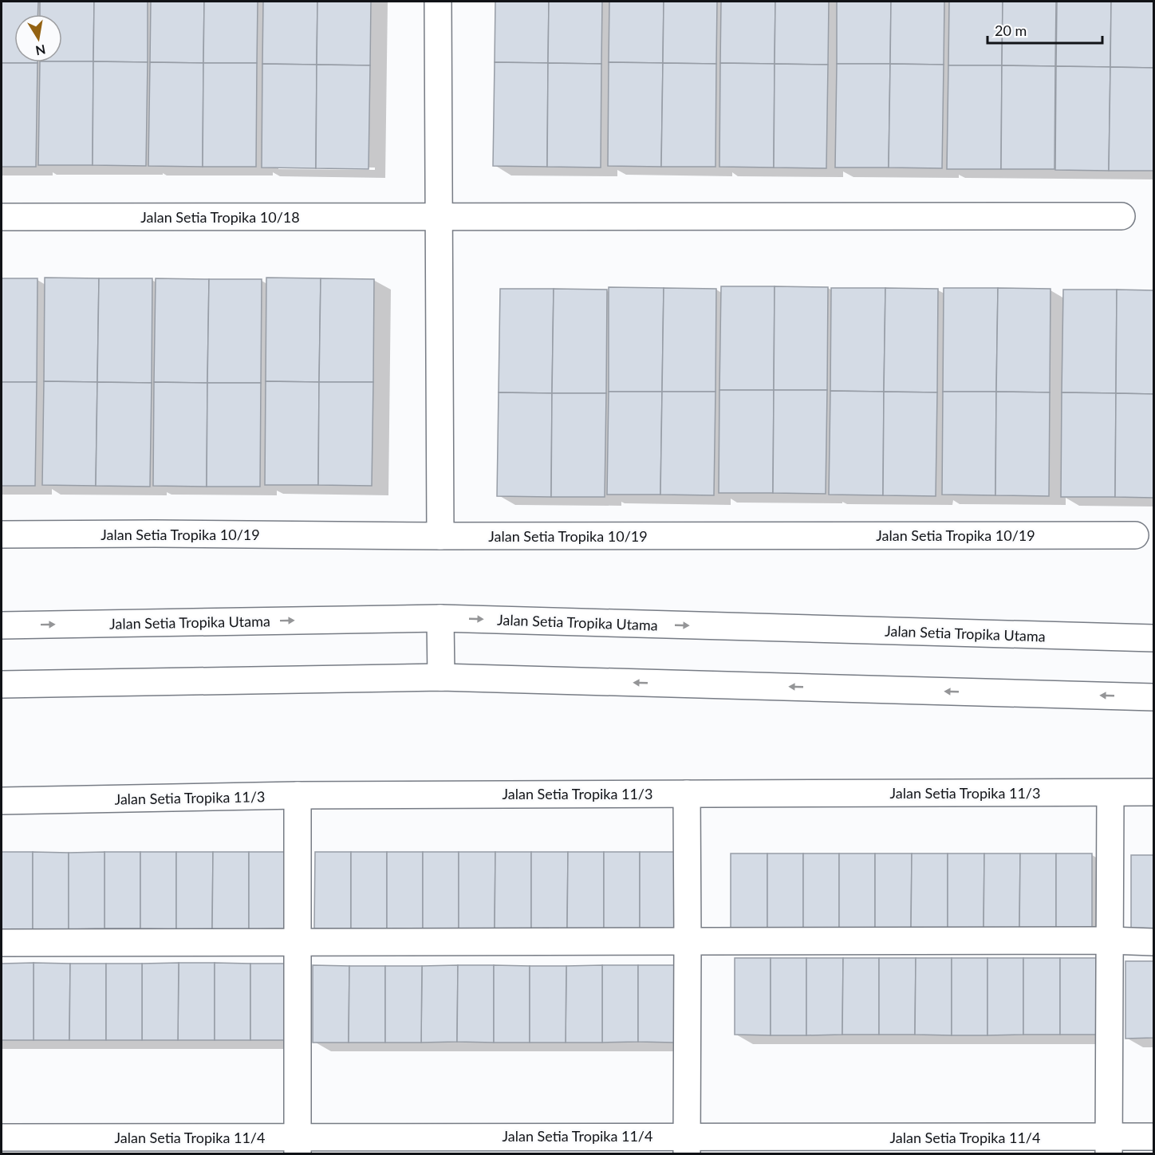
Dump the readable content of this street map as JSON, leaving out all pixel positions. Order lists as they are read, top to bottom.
{
  "streets": {
    "street": [
      "Jalan Setia Tropika 10/18",
      "Jalan Setia Tropika 10/19",
      "Jalan Setia Tropika Utama",
      "Jalan Setia Tropika 11/3",
      "Jalan Setia Tropika 11/4"
    ]
  },
  "scale_bar": "20 m",
  "north": "bottom"
}
